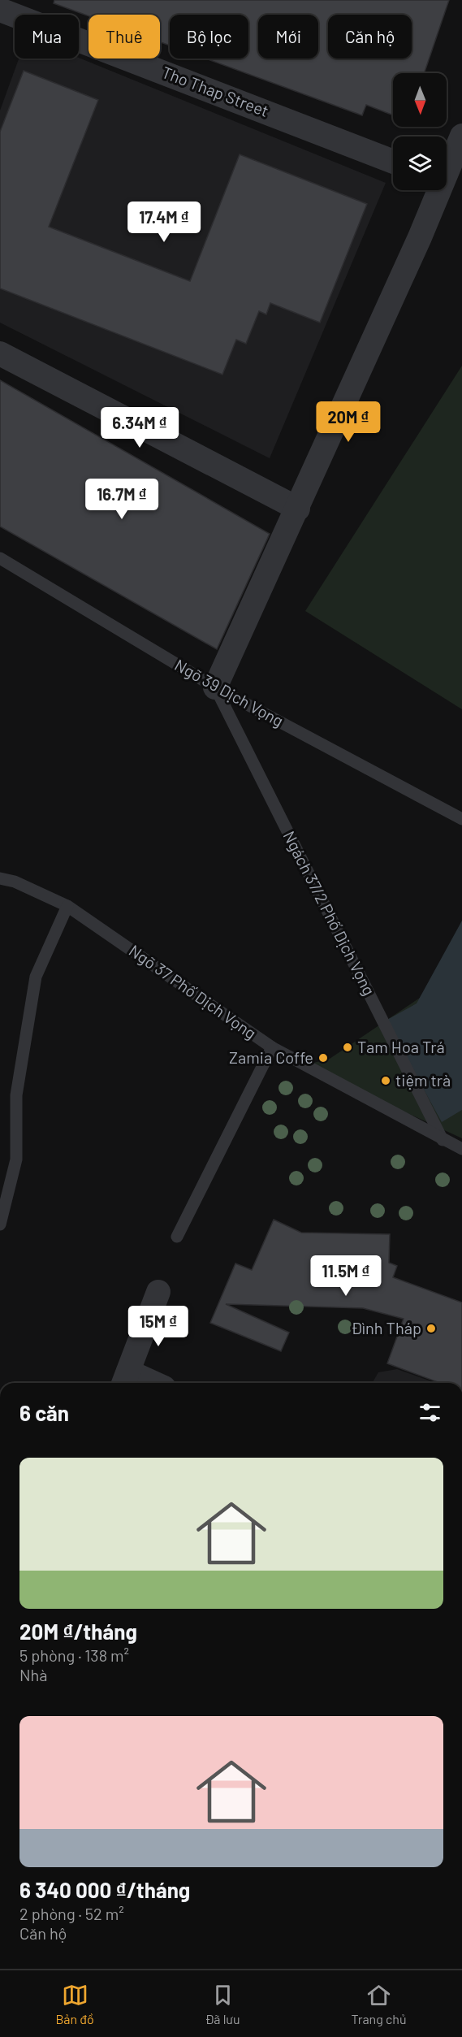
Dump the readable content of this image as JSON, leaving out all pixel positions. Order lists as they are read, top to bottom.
{
  "streets": {
    "street": ["Tho Thap Street"],
    "lane": ["Ngõ 39 Dịch Vọng", "Ngách 37/2 Phố Dịch Vọng", "Ngõ 37 Phố Dịch Vọng"]
  },
  "crossings": [
    ["Ngõ 39 Dịch Vọng", "Ngách 37/2 Phố Dịch Vọng"],
    ["Ngách 37/2 Phố Dịch Vọng", "Ngõ 37 Phố Dịch Vọng"]
  ],
  "places": [
    "Tam Hoa Trá",
    "Zamia Coffe",
    "tiệm trà",
    "Đình Tháp"
  ],
  "north": "bottom",
  "page": {
    "chip": [
      "Mua",
      "Thuê",
      "Bộ lọc",
      "Mới",
      "Căn hộ"
    ],
    "price": [
      "17.4M ₫",
      "20M ₫",
      "6.34M ₫",
      "16.7M ₫",
      "11.5M ₫",
      "15M ₫"
    ],
    "heading": "6 căn",
    "list": [
      {
        "name": "20M ₫/tháng",
        "note": "5 phòng · 138 m² · Nhà"
      },
      {
        "name": "6 340 000 ₫/tháng",
        "note": "2 phòng · 52 m² · Căn hộ"
      }
    ],
    "tabs": ["Bản đồ", "Đã lưu", "Trang chủ"]
  }
}
